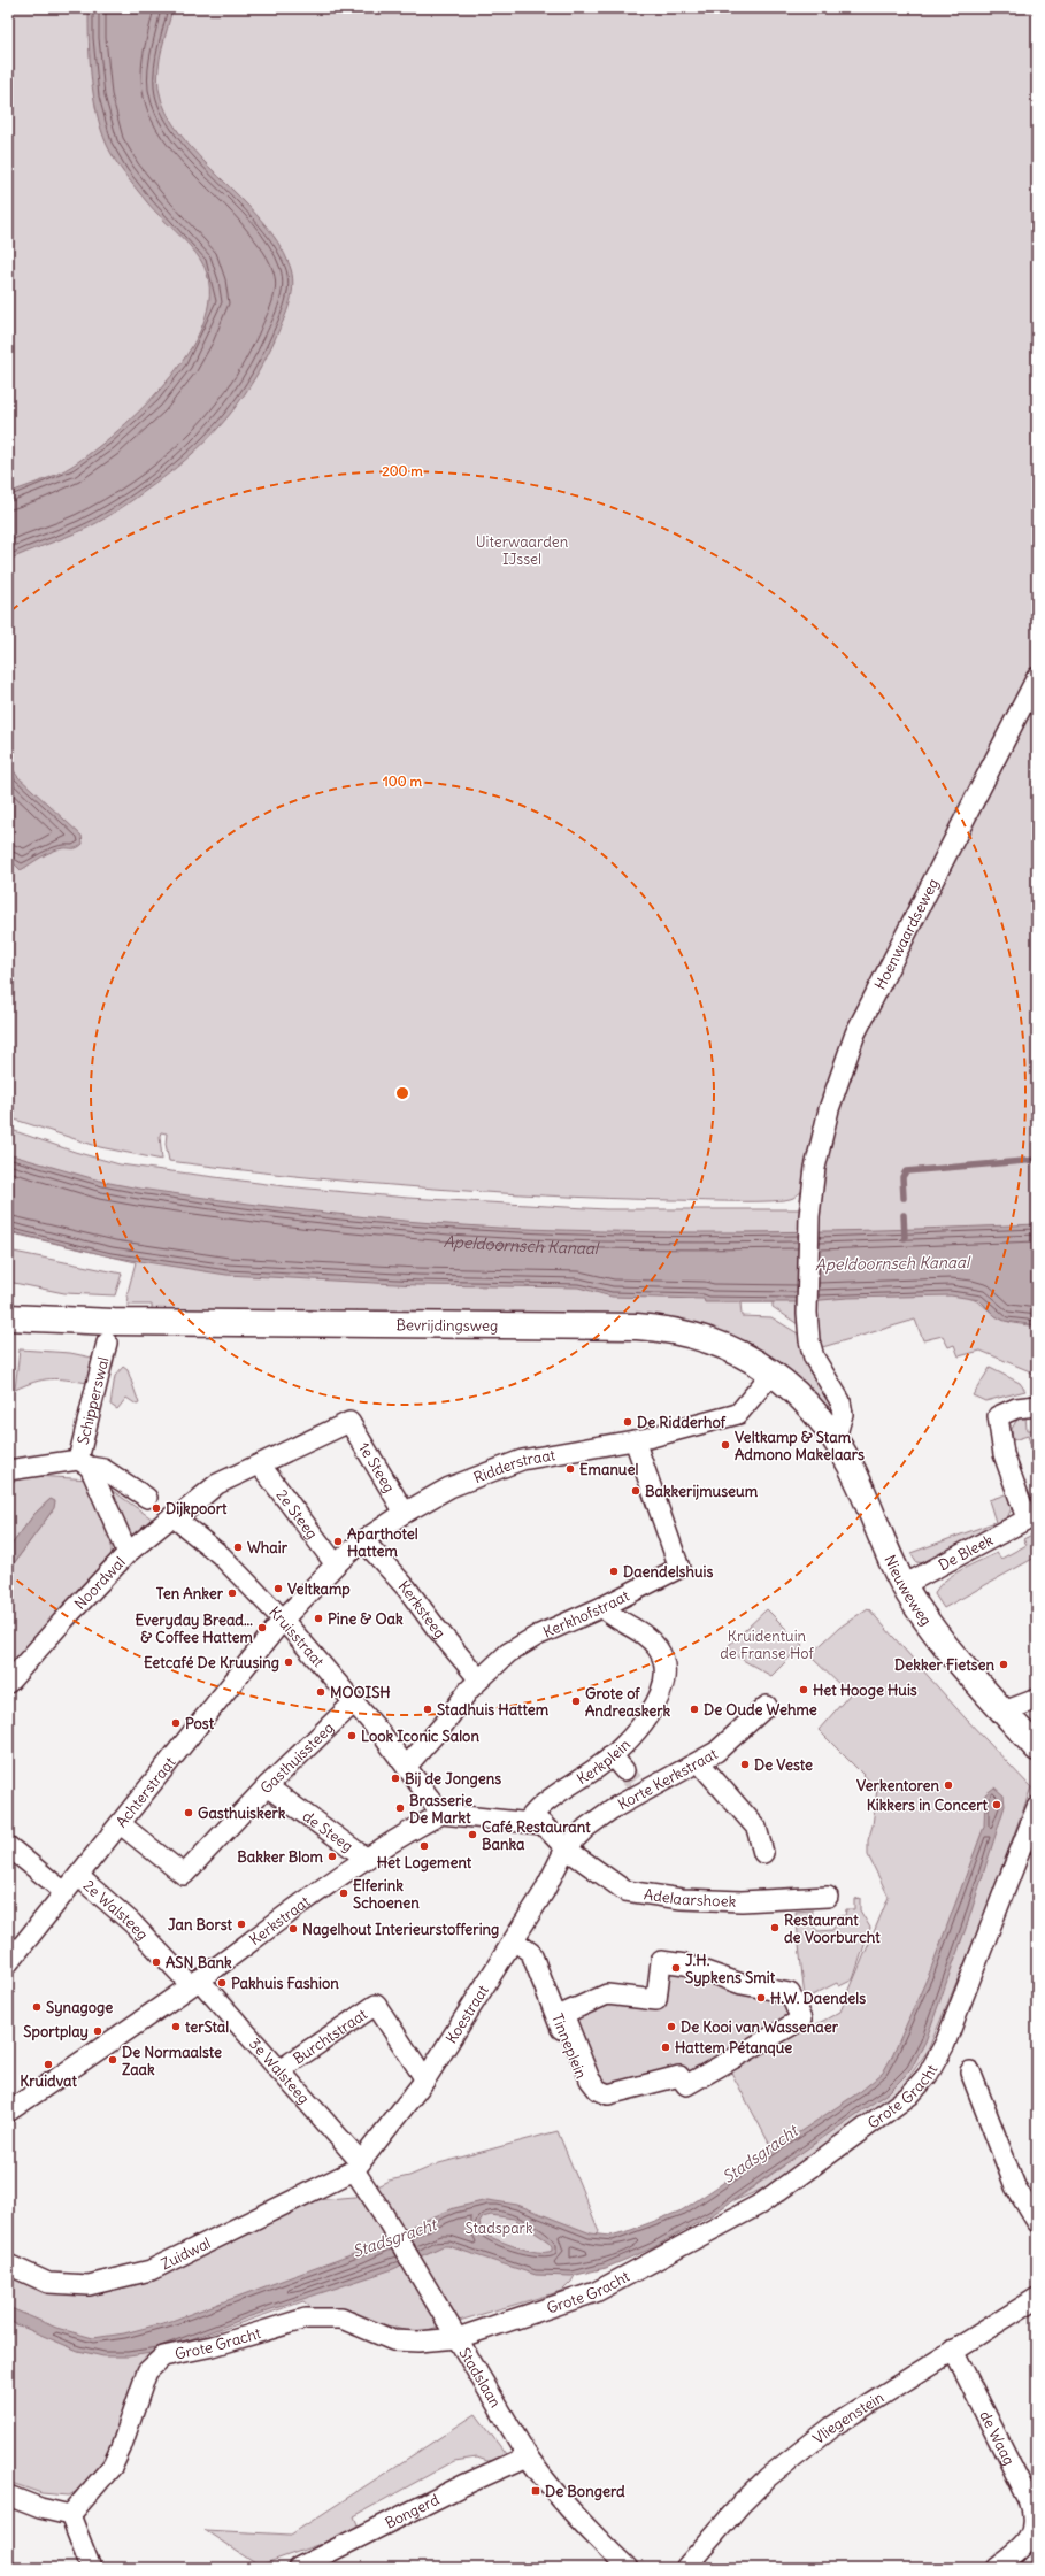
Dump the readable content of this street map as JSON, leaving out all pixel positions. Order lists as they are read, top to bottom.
{
  "streets": {
    "main road": ["Bevrijdingsweg", "Nieuweweg"],
    "street": [
      "Hoenwaardseweg",
      "Schipperswal",
      "1e Steeg",
      "Ridderstraat",
      "2e Steeg",
      "De Bleek",
      "Noordwal",
      "Kerksteeg",
      "Kerkhofstraat",
      "Kruisstraat",
      "Gasthuissteeg",
      "Kerkplein",
      "Korte Kerkstraat",
      "Achterstraat",
      "de Steeg",
      "Adelaarshoek",
      "2e Walsteeg",
      "Kerkstraat",
      "Koestraat",
      "Burchtstraat",
      "Tinneplein",
      "3e Walsteeg",
      "Grote Gracht",
      "Zuidwal",
      "Stadslaan",
      "Vliegenstein",
      "de Waag",
      "Bongerd"
    ]
  },
  "crossings": [
    ["Hoenwaardseweg", "Bevrijdingsweg"],
    ["Hoenwaardseweg", "Nieuweweg"],
    ["Bevrijdingsweg", "Ridderstraat"],
    ["Bevrijdingsweg", "Nieuweweg"],
    ["Schipperswal", "Noordwal"],
    ["1e Steeg", "Ridderstraat"],
    ["1e Steeg", "2e Steeg"],
    ["Ridderstraat", "2e Steeg"],
    ["Ridderstraat", "Kerksteeg"],
    ["Ridderstraat", "Kerkhofstraat"],
    ["Ridderstraat", "Kruisstraat"],
    ["Ridderstraat", "Achterstraat"],
    ["De Bleek", "Nieuweweg"],
    ["Kerksteeg", "Kerkhofstraat"],
    ["Kerkhofstraat", "Kruisstraat"],
    ["Kerkhofstraat", "Kerkplein"],
    ["Kruisstraat", "Gasthuissteeg"],
    ["Kruisstraat", "Achterstraat"],
    ["Kruisstraat", "Adelaarshoek"],
    ["Kruisstraat", "Kerkstraat"],
    ["Gasthuissteeg", "Achterstraat"],
    ["Gasthuissteeg", "de Steeg"],
    ["Kerkplein", "Adelaarshoek"],
    ["Korte Kerkstraat", "Adelaarshoek"],
    ["Korte Kerkstraat", "Koestraat"],
    ["Achterstraat", "2e Walsteeg"],
    ["de Steeg", "Kerkstraat"],
    ["Adelaarshoek", "Kerkstraat"],
    ["Adelaarshoek", "Koestraat"],
    ["2e Walsteeg", "Kerkstraat"],
    ["2e Walsteeg", "3e Walsteeg"],
    ["Kerkstraat", "3e Walsteeg"],
    ["Koestraat", "Burchtstraat"],
    ["Koestraat", "Tinneplein"],
    ["Koestraat", "3e Walsteeg"],
    ["Koestraat", "Zuidwal"],
    ["Koestraat", "Stadslaan"],
    ["Burchtstraat", "3e Walsteeg"],
    ["3e Walsteeg", "Zuidwal"],
    ["3e Walsteeg", "Stadslaan"],
    ["Grote Gracht", "Stadslaan"],
    ["Zuidwal", "Stadslaan"],
    ["Stadslaan", "Bongerd"],
    ["Vliegenstein", "de Waag"]
  ],
  "water": ["Apeldoornsch Kanaal", "Stadsgracht"],
  "parks": ["Uiterwaarden IJssel", "Kruidentuin de Franse Hof", "Stadspark"],
  "places": {
    "other": [
      "De Ridderhof",
      "Veltkamp & Stam Admono Makelaars",
      "Emanuel",
      "Bakkerijmuseum",
      "Dijkpoort",
      "Aparthotel Hattem",
      "Whair",
      "Daendelshuis",
      "Veltkamp",
      "Ten Anker",
      "Pine & Oak",
      "Everyday Bread... & Coffee Hattem",
      "Eetcafé De Kruusing",
      "Dekker Fietsen",
      "Het Hooge Huis",
      "MOOISH",
      "Grote of Andreaskerk",
      "Stadhuis Hattem",
      "De Oude Wehme",
      "Post",
      "Look Iconic Salon",
      "De Veste",
      "Bij de Jongens",
      "Verkentoren",
      "Kikkers in Concert",
      "Brasserie De Markt",
      "Gasthuiskerk",
      "Café Restaurant Banka",
      "Het Logement",
      "Bakker Blom",
      "Elferink Schoenen",
      "Jan Borst",
      "Restaurant de Voorburcht",
      "Nagelhout Interieurstoffering",
      "ASN Bank",
      "J.H. Sypkens Smit",
      "Pakhuis Fashion",
      "H.W. Daendels",
      "Synagoge",
      "terStal",
      "De Kooi van Wassenaer",
      "Sportplay",
      "Hattem Pétanque",
      "De Normaalste Zaak",
      "Kruidvat"
    ],
    "transit": ["De Bongerd"]
  },
  "rings": ["200 m", "100 m"]
}
